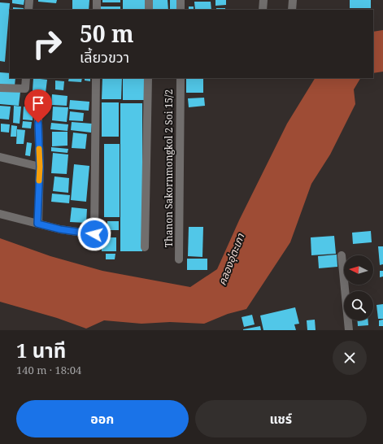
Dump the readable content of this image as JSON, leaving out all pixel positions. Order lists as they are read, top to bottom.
{
  "streets": {
    "street": ["Thanon Sakornmongkol 2 Soi 15/2"]
  },
  "water": ["คลองอุ่ตะเภา"],
  "north": "left",
  "page": {
    "turn": ["50 m", "เลี้ยวขวา"],
    "heading": ["1 นาที", "140 m · 18:04"],
    "buttons": ["ออก", "แชร์"]
  }
}
